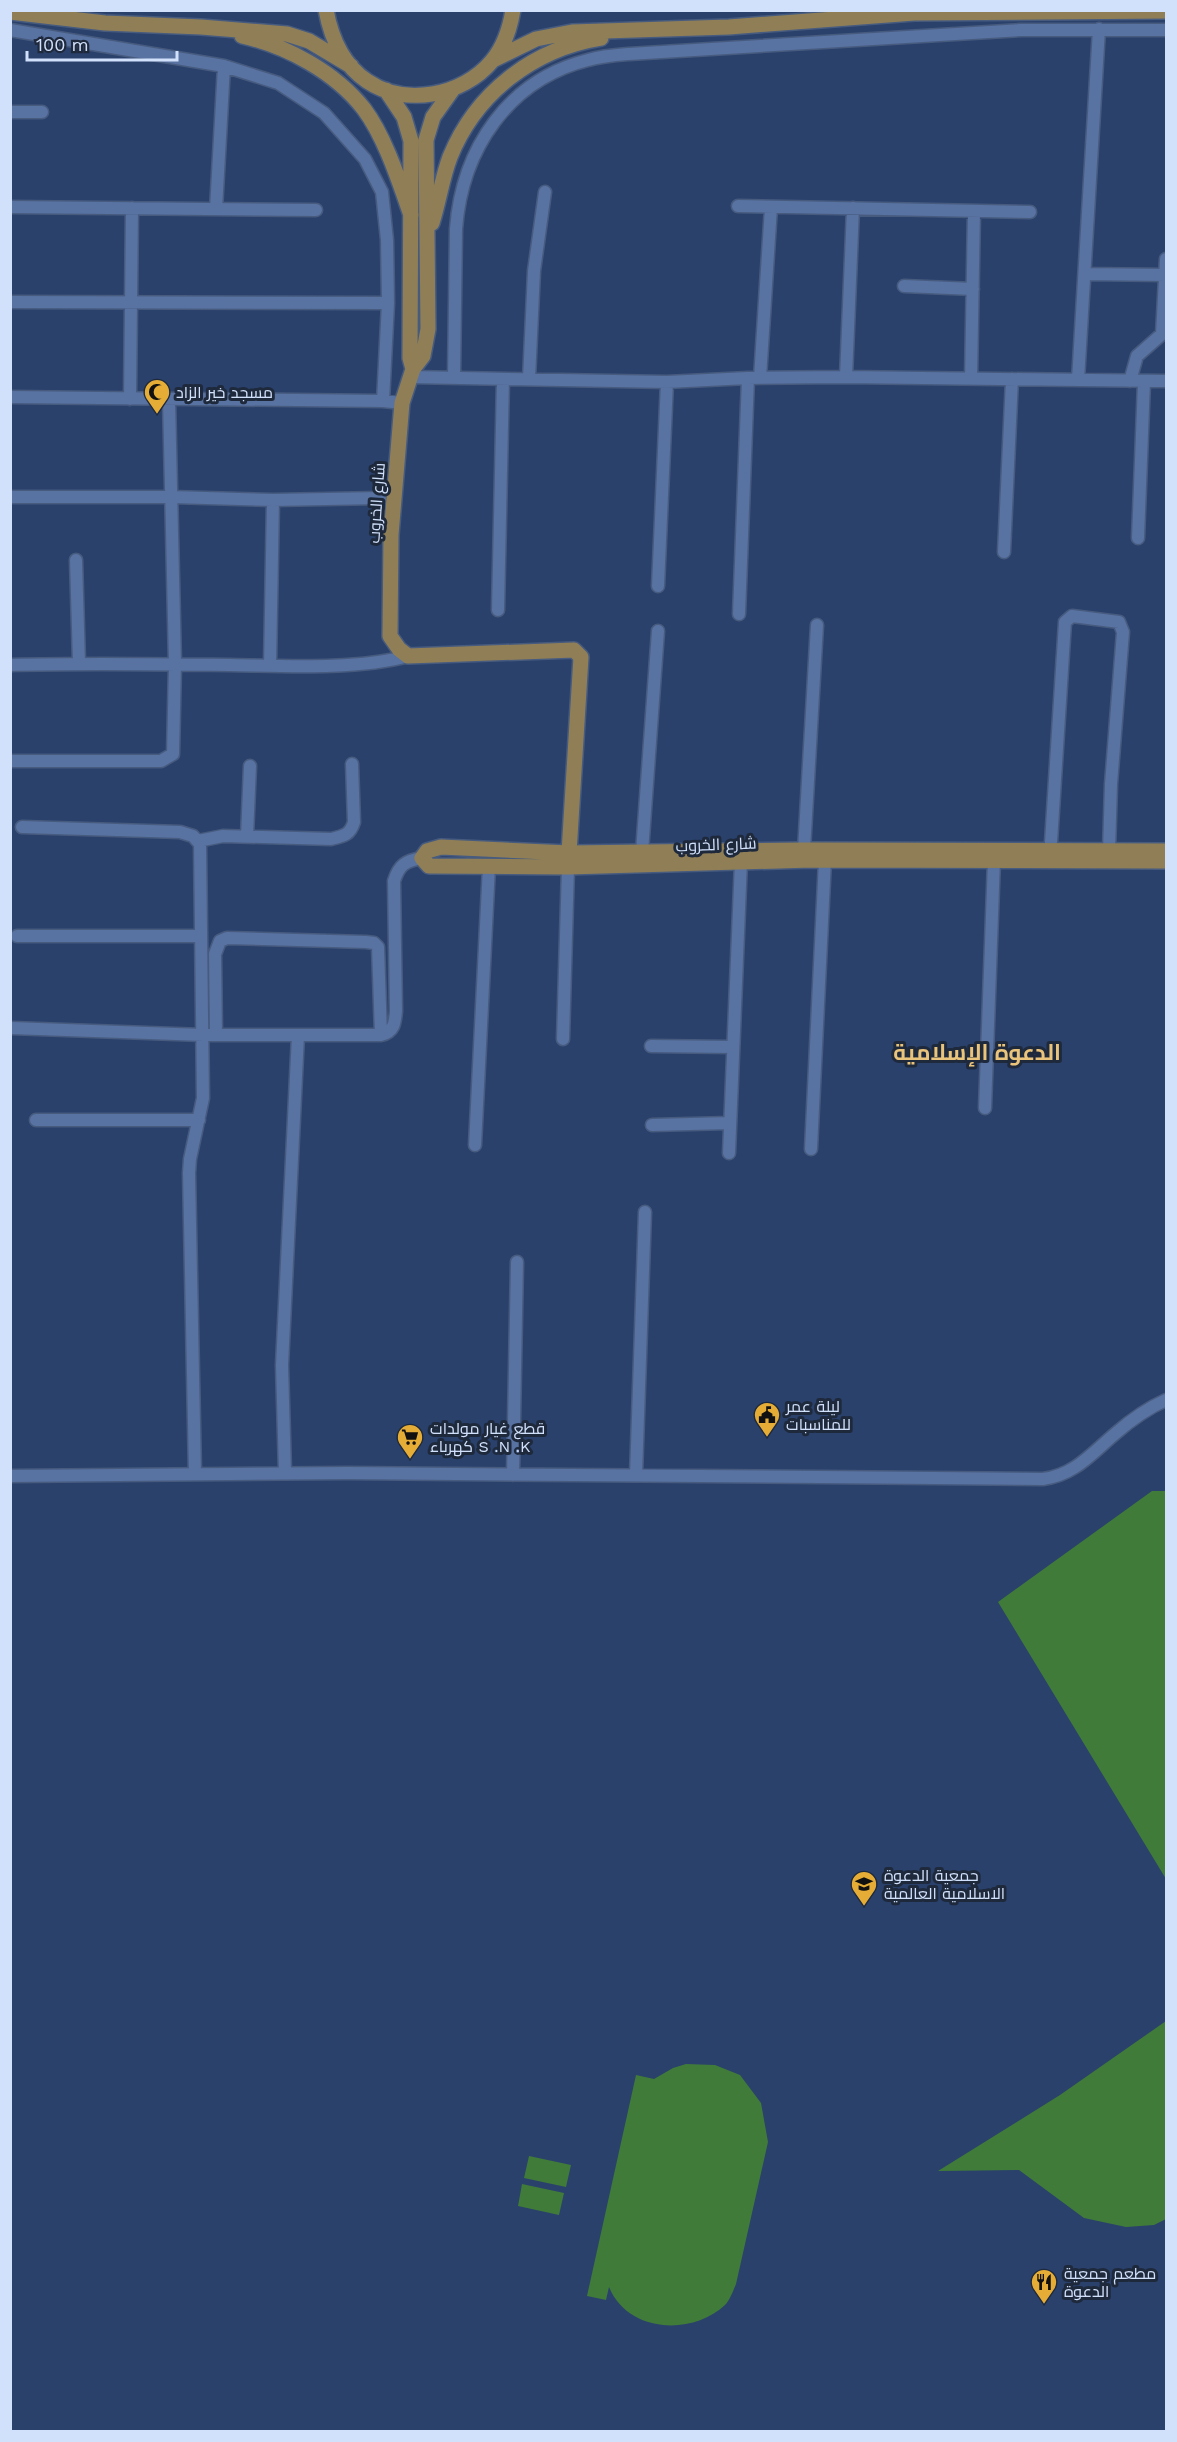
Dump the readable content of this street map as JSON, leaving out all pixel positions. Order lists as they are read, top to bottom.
{
  "streets": {
    "main road": ["شارع الخروب"]
  },
  "districts": ["الدعوة الإسلامية"],
  "places": {
    "mosque": ["مسجد خير الزاد"],
    "public building": ["ليلة عمر للمناسبات"],
    "supermarket": ["قطع غيار مولدات كهرباء S .N .K"],
    "school or university": ["جمعية الدعوة الاسلامية العالمية"],
    "restaurant": ["مطعم جمعية الدعوة"]
  },
  "scale_bar": "100 m"
}
